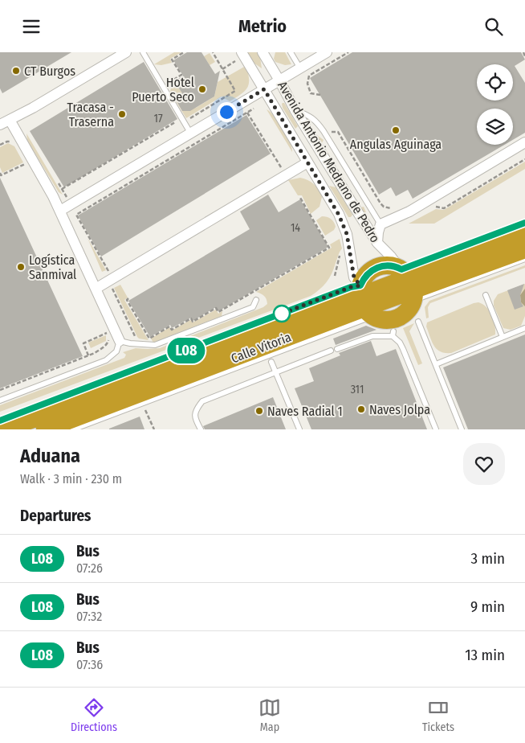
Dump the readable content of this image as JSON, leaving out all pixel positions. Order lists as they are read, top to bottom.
{
  "streets": {
    "highway": ["Calle Vitoria"],
    "street": ["Avenida Antonio Medrano de Pedro"]
  },
  "crossings": [
    ["Avenida Antonio Medrano de Pedro", "Calle Vitoria"]
  ],
  "places": [
    "CT Burgos",
    "Hotel Puerto Seco",
    "Tracasa - Traserna",
    "Angulas Aguinaga",
    "Logística Sanmival",
    "Naves Jolpa",
    "Naves Radial 1"
  ],
  "lines": ["bus line L08"],
  "house_numbers": ["17", "14", "311"],
  "page": {
    "header": "Metrio",
    "on_map": "L08",
    "heading": [
      ["Aduana", "Walk · 3 min · 230 m"],
      "Departures"
    ],
    "list": [
      {
        "mark": "L08",
        "name": "Bus",
        "note": "07:26",
        "value": "3 min"
      },
      {
        "mark": "L08",
        "name": "Bus",
        "note": "07:32",
        "value": "9 min"
      },
      {
        "mark": "L08",
        "name": "Bus",
        "note": "07:36",
        "value": "13 min"
      }
    ],
    "tabs": ["Directions", "Map", "Tickets"]
  }
}
